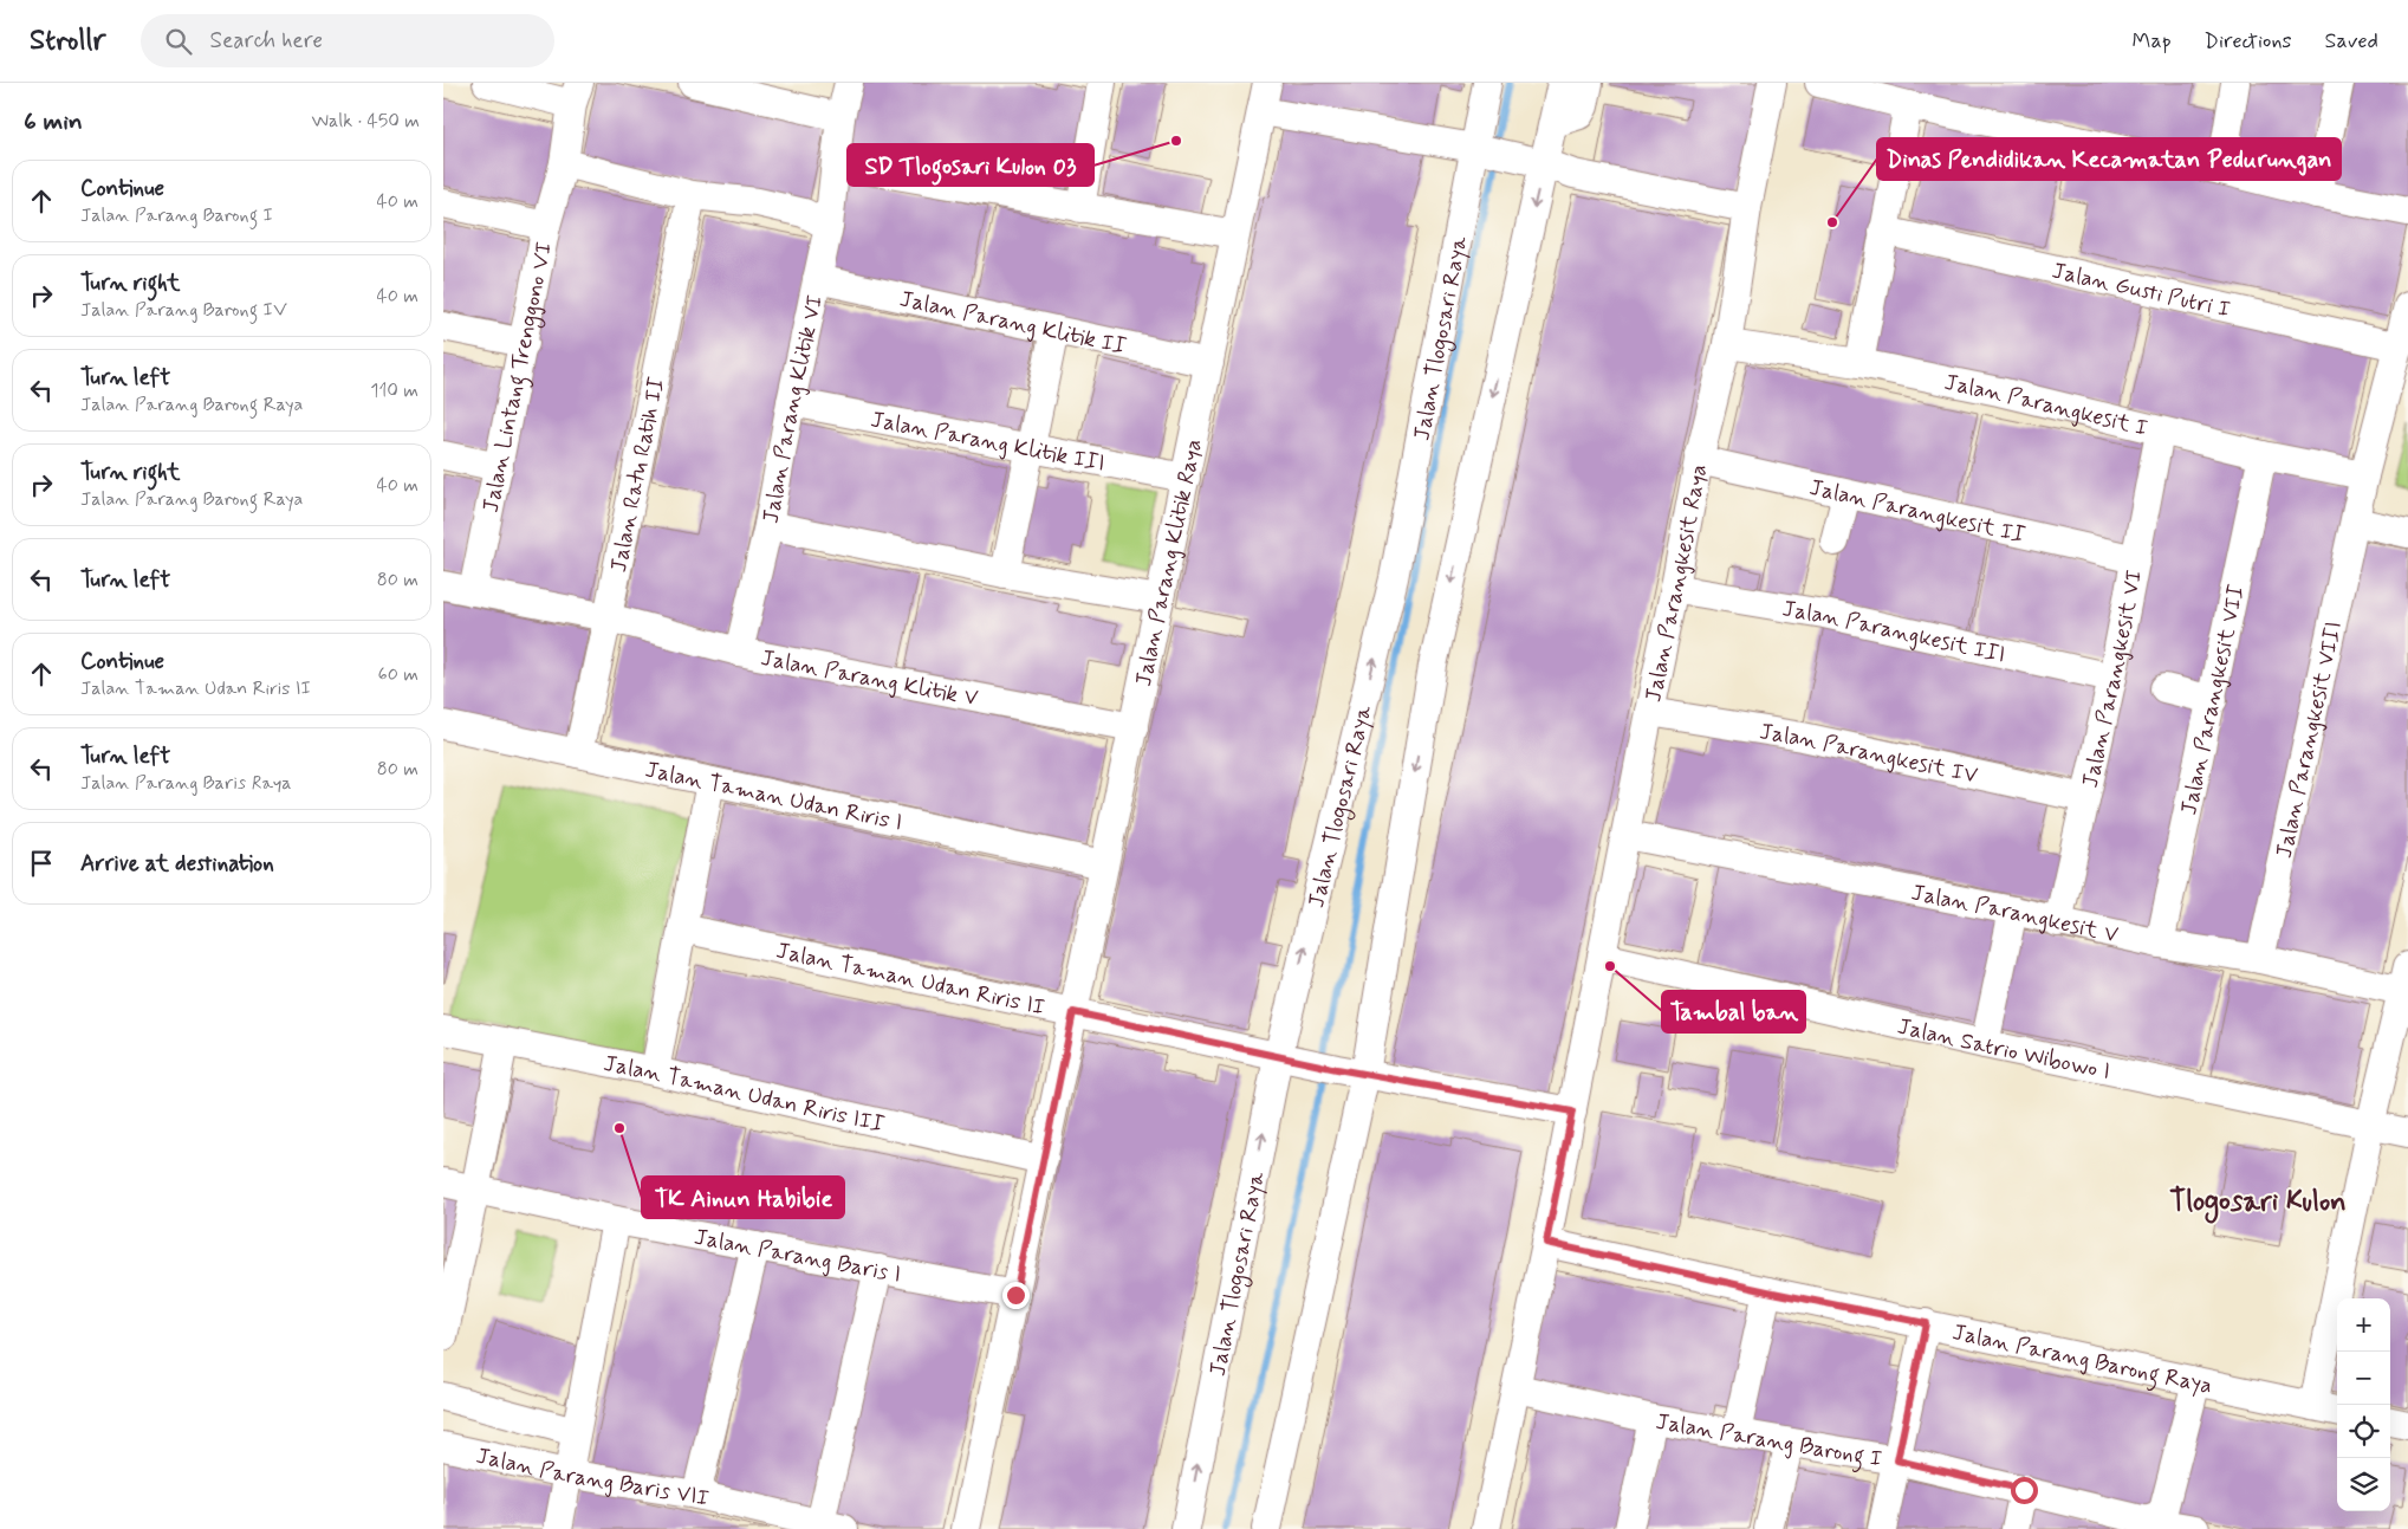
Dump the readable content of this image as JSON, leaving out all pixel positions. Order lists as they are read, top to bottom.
{
  "streets": {
    "street": [
      "Jalan Gusti Putri I",
      "Jalan Parang Klitik II",
      "Jalan Tlogosari Raya",
      "Jalan Lintang Trenggono VI",
      "Jalan Parangkesit I",
      "Jalan Parang Klitik VI",
      "Jalan Parang Klitik III",
      "Jalan Ratu Ratih II",
      "Jalan Parangkesit II",
      "Jalan Parang Klitik Raya",
      "Jalan Parangkesit Raya",
      "Jalan Parangkesit III",
      "Jalan Parang Klitik V",
      "Jalan Parangkesit VI",
      "Jalan Parangkesit VII",
      "Jalan Parangkesit VIII",
      "Jalan Parangkesit IV",
      "Jalan Taman Udan Riris I",
      "Jalan Parangkesit V",
      "Jalan Taman Udan Riris II",
      "Jalan Satrio Wibowo I",
      "Jalan Taman Udan Riris III",
      "Jalan Parang Baris I",
      "Jalan Parang Barong Raya",
      "Jalan Parang Barong I",
      "Jalan Parang Baris VII"
    ]
  },
  "crossings": [
    ["Jalan Gusti Putri I", "Jalan Parangkesit VIII"],
    ["Jalan Parang Klitik II", "Jalan Parang Klitik VI"],
    ["Jalan Parang Klitik II", "Jalan Parang Klitik Raya"],
    ["Jalan Tlogosari Raya", "Jalan Taman Udan Riris II"],
    ["Jalan Lintang Trenggono VI", "Jalan Parang Klitik V"],
    ["Jalan Parangkesit I", "Jalan Parangkesit Raya"],
    ["Jalan Parangkesit I", "Jalan Parangkesit VI"],
    ["Jalan Parangkesit I", "Jalan Parangkesit VII"],
    ["Jalan Parangkesit I", "Jalan Parangkesit VIII"],
    ["Jalan Parang Klitik VI", "Jalan Parang Klitik III"],
    ["Jalan Parang Klitik VI", "Jalan Parang Klitik V"],
    ["Jalan Parang Klitik III", "Jalan Parang Klitik Raya"],
    ["Jalan Ratu Ratih II", "Jalan Parang Klitik V"],
    ["Jalan Ratu Ratih II", "Jalan Taman Udan Riris I"],
    ["Jalan Parangkesit II", "Jalan Parangkesit Raya"],
    ["Jalan Parangkesit II", "Jalan Parangkesit VI"],
    ["Jalan Parang Klitik Raya", "Jalan Parang Klitik V"],
    ["Jalan Parang Klitik Raya", "Jalan Taman Udan Riris I"],
    ["Jalan Parang Klitik Raya", "Jalan Taman Udan Riris II"],
    ["Jalan Parang Klitik Raya", "Jalan Taman Udan Riris III"],
    ["Jalan Parang Klitik Raya", "Jalan Parang Baris I"],
    ["Jalan Parangkesit Raya", "Jalan Parangkesit III"],
    ["Jalan Parangkesit Raya", "Jalan Parangkesit IV"],
    ["Jalan Parangkesit Raya", "Jalan Parangkesit V"],
    ["Jalan Parangkesit Raya", "Jalan Satrio Wibowo I"],
    ["Jalan Parangkesit III", "Jalan Parangkesit VI"],
    ["Jalan Parangkesit VI", "Jalan Parangkesit IV"],
    ["Jalan Parangkesit VI", "Jalan Parangkesit V"],
    ["Jalan Parangkesit VII", "Jalan Parangkesit V"],
    ["Jalan Parangkesit VIII", "Jalan Parangkesit V"]
  ],
  "districts": ["Tlogosari Kulon"],
  "places": [
    "SD Tlogosari Kulon 03",
    "Dinas Pendidikan Kecamatan Pedurungan",
    "Tambal ban",
    "TK Ainun Habibie"
  ],
  "page": {
    "header": "Strollr",
    "search": "Search here",
    "nav": ["Map", "Directions", "Saved"],
    "heading": ["6 min", "Walk · 450 m"],
    "list": [
      ["Continue", "Jalan Parang Barong I", "40 m"],
      ["Turn right", "Jalan Parang Barong IV", "40 m"],
      ["Turn left", "Jalan Parang Barong Raya", "110 m"],
      ["Turn right", "Jalan Parang Barong Raya", "40 m"],
      ["Turn left", "80 m"],
      ["Continue", "Jalan Taman Udan Riris II", "60 m"],
      ["Turn left", "Jalan Parang Baris Raya", "80 m"],
      "Arrive at destination"
    ],
    "map_buttons": ["+", "−"]
  }
}
